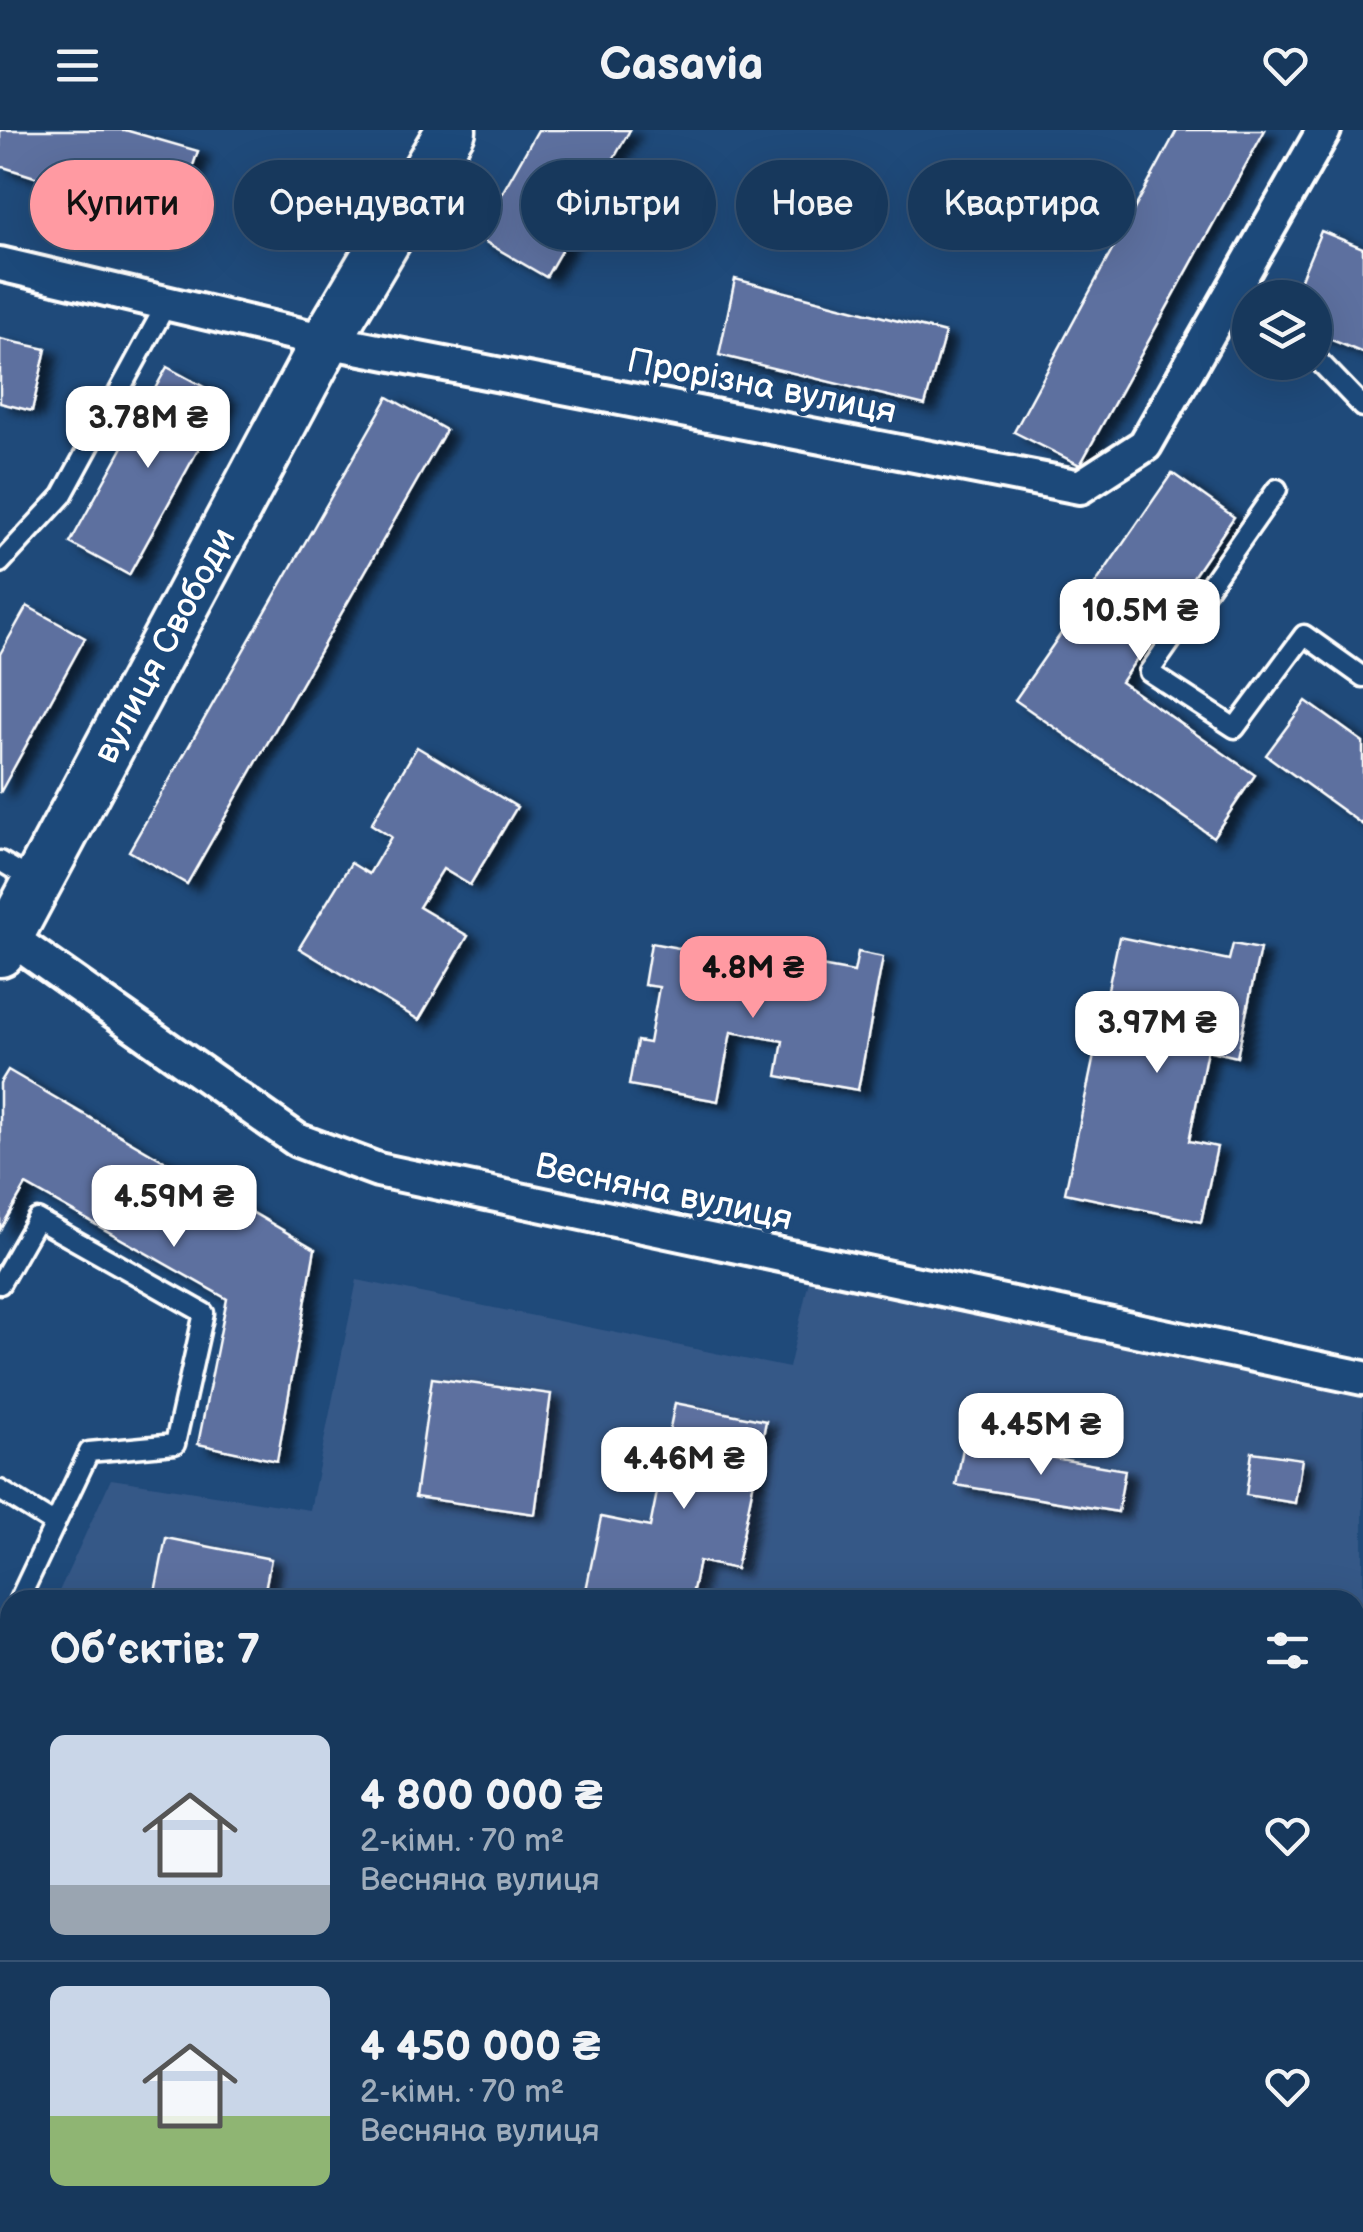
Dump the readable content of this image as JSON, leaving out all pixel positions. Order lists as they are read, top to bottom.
{
  "streets": {
    "main road": ["вулиця Свободи"],
    "street": ["Прорізна вулиця", "Весняна вулиця"]
  },
  "crossings": [
    ["Прорізна вулиця", "вулиця Свободи"],
    ["вулиця Свободи", "Весняна вулиця"]
  ],
  "page": {
    "header": "Casavia",
    "chip": [
      "Купити",
      "Орендувати",
      "Фільтри",
      "Нове",
      "Квартира"
    ],
    "price": [
      "3.78M ₴",
      "10.5M ₴",
      "4.8M ₴",
      "3.97M ₴",
      "4.59M ₴",
      "4.45M ₴",
      "4.46M ₴"
    ],
    "heading": "Об’єктів: 7",
    "list": [
      {
        "name": "4 800 000 ₴",
        "note": "2-кімн. · 70 m² · Весняна вулиця"
      },
      {
        "name": "4 450 000 ₴",
        "note": "2-кімн. · 70 m² · Весняна вулиця"
      }
    ]
  }
}
